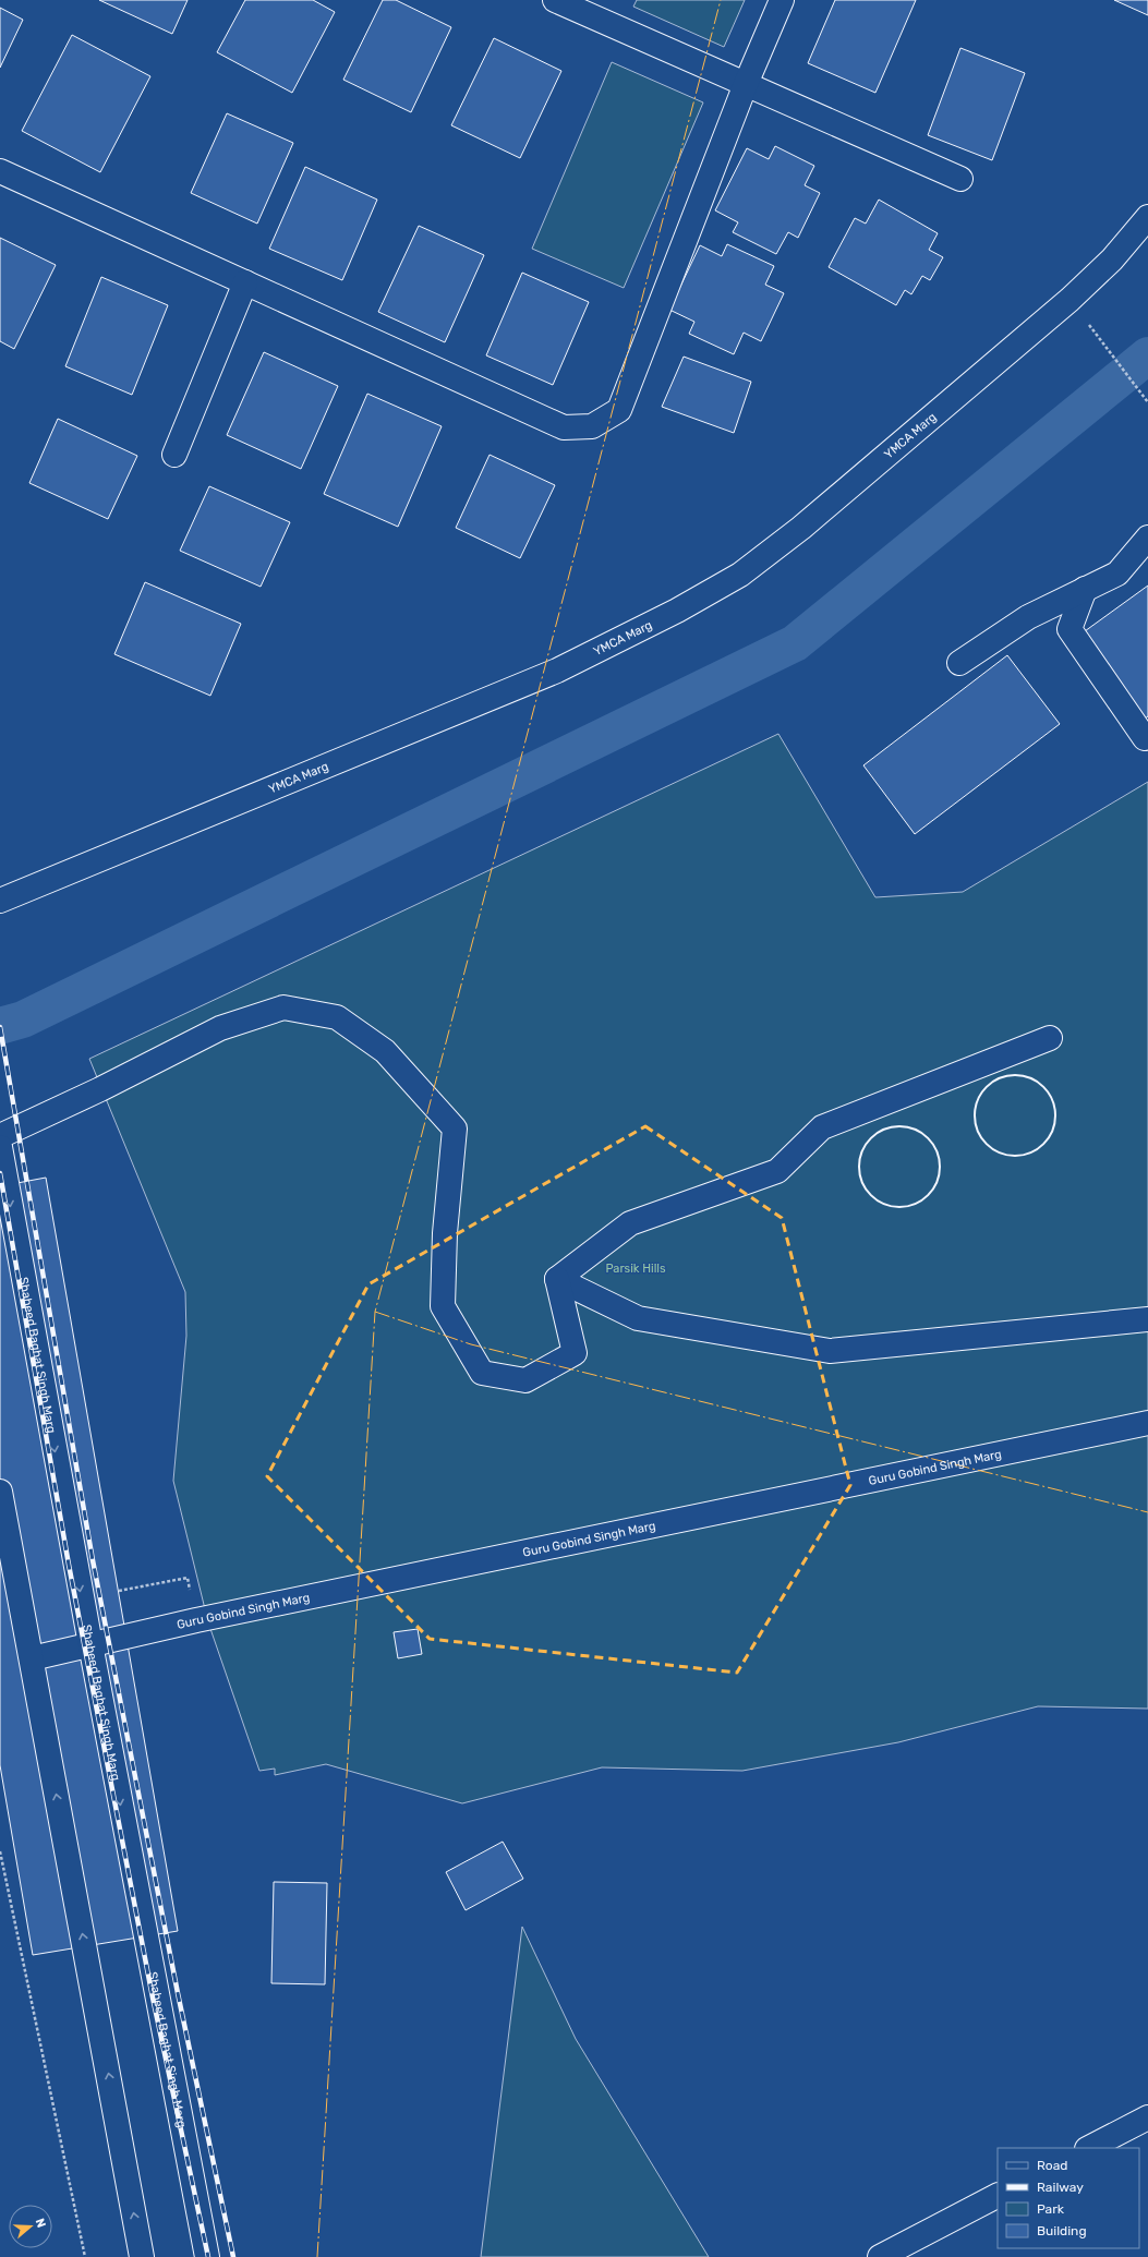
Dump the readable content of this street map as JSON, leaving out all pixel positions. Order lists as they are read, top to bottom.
{
  "streets": {
    "main road": ["YMCA Marg", "Shaheed Baghat Singh Marg", "Guru Gobind Singh Marg"]
  },
  "crossings": [
    ["Shaheed Baghat Singh Marg", "Guru Gobind Singh Marg"]
  ],
  "parks": ["Parsik Hills"],
  "legend": [
    "Road",
    "Railway",
    "Park",
    "Building"
  ],
  "north": "right"
}
